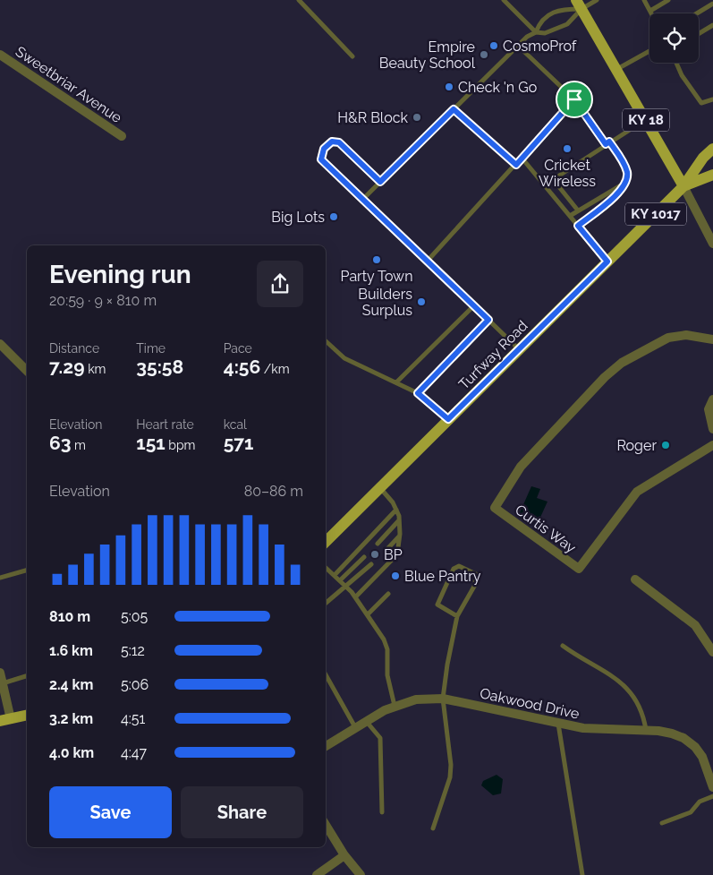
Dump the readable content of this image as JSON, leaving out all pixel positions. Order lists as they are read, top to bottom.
{
  "streets": {
    "main road": ["KY 18", "KY 1017", "Turfway Road"],
    "street": ["Sweetbriar Avenue", "Curtis Way", "Oakwood Drive"]
  },
  "crossings": [
    ["KY 18", "Turfway Road"]
  ],
  "places": [
    "CosmoProf",
    "Empire Beauty School",
    "Check 'n Go",
    "H&R Block",
    "Cricket Wireless",
    "Big Lots",
    "Party Town",
    "Builders Surplus",
    "Roger",
    "BP",
    "Blue Pantry"
  ],
  "page": {
    "heading": ["Evening run", "20:59 · 9 × 810 m"],
    "stats": [
      ["Distance", "7.29 km"],
      ["Time", "35:58"],
      ["Pace", "4:56 /km"],
      ["Elevation", "63 m"],
      ["Heart rate", "151 bpm"],
      ["kcal", "571"]
    ],
    "chart": ["Elevation", "80–86 m"],
    "list": [
      {
        "name": "810 m",
        "note": "5:05"
      },
      {
        "name": "1.6 km",
        "note": "5:12"
      },
      {
        "name": "2.4 km",
        "note": "5:06"
      },
      {
        "name": "3.2 km",
        "note": "4:51"
      },
      {
        "name": "4.0 km",
        "note": "4:47"
      }
    ],
    "buttons": ["Save", "Share"]
  }
}
